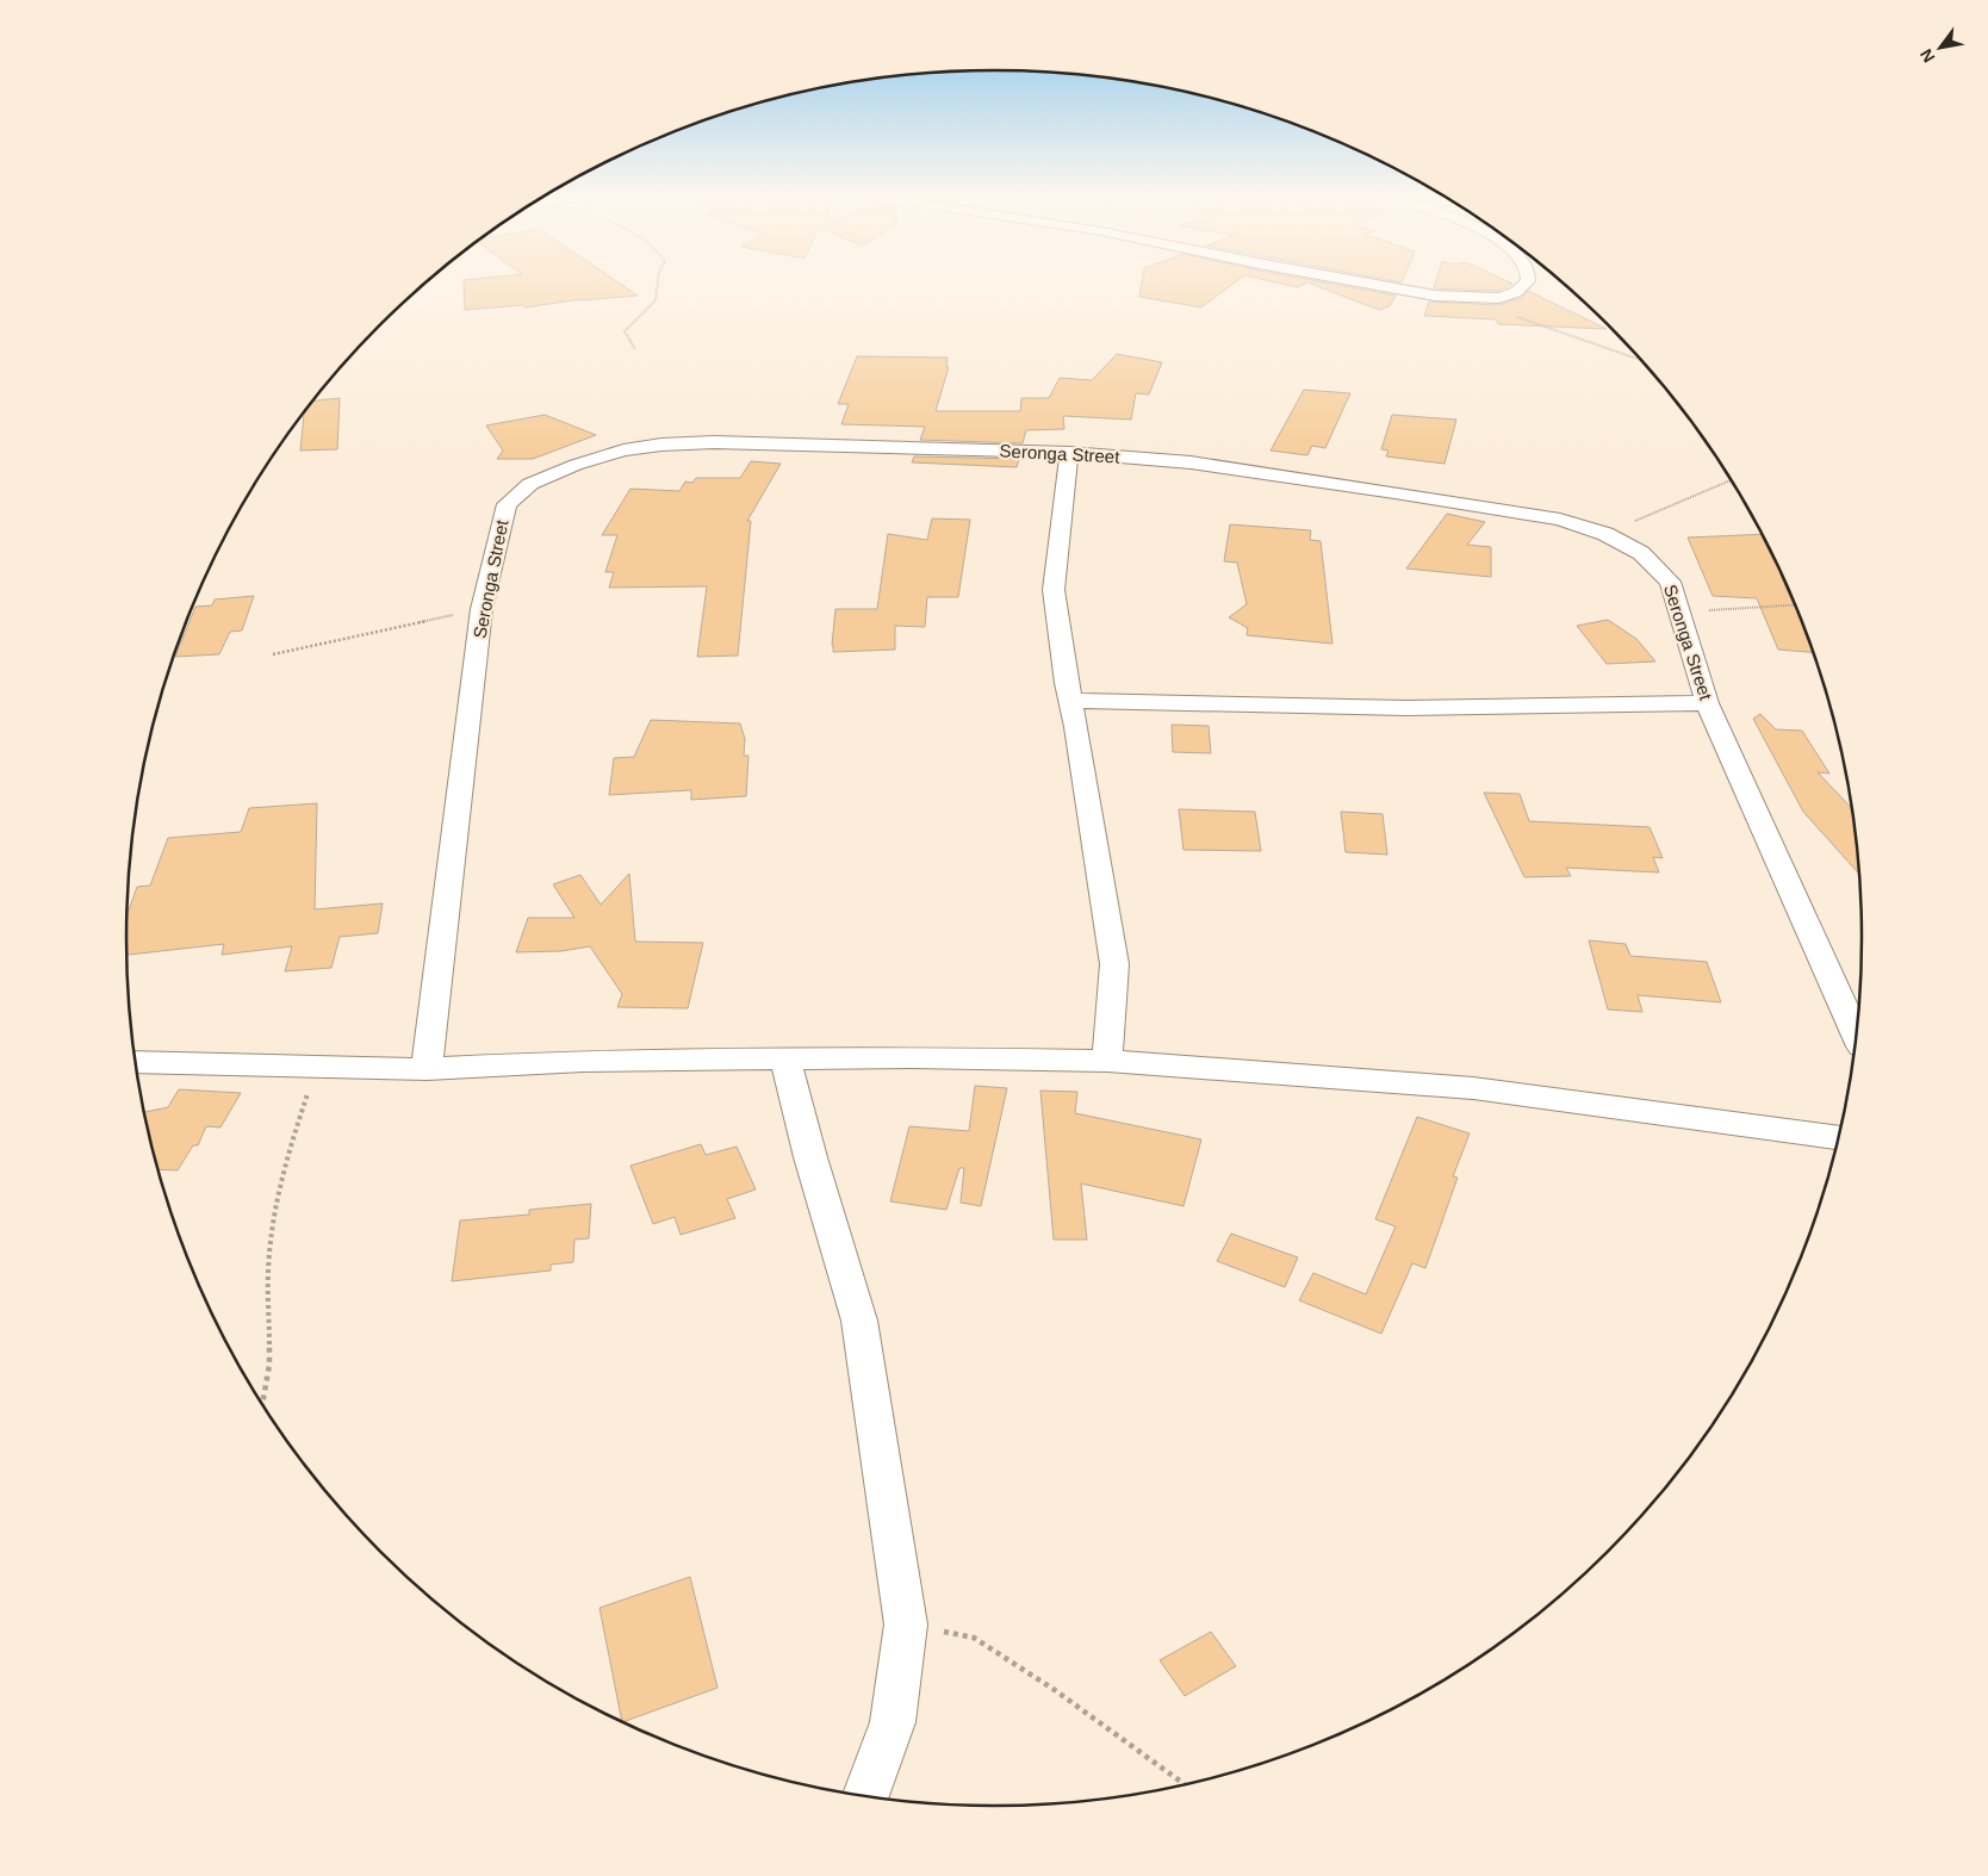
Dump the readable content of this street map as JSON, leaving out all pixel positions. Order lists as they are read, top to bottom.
{
  "streets": {
    "street": ["Seronga Street"]
  },
  "north": "bottom left"
}
